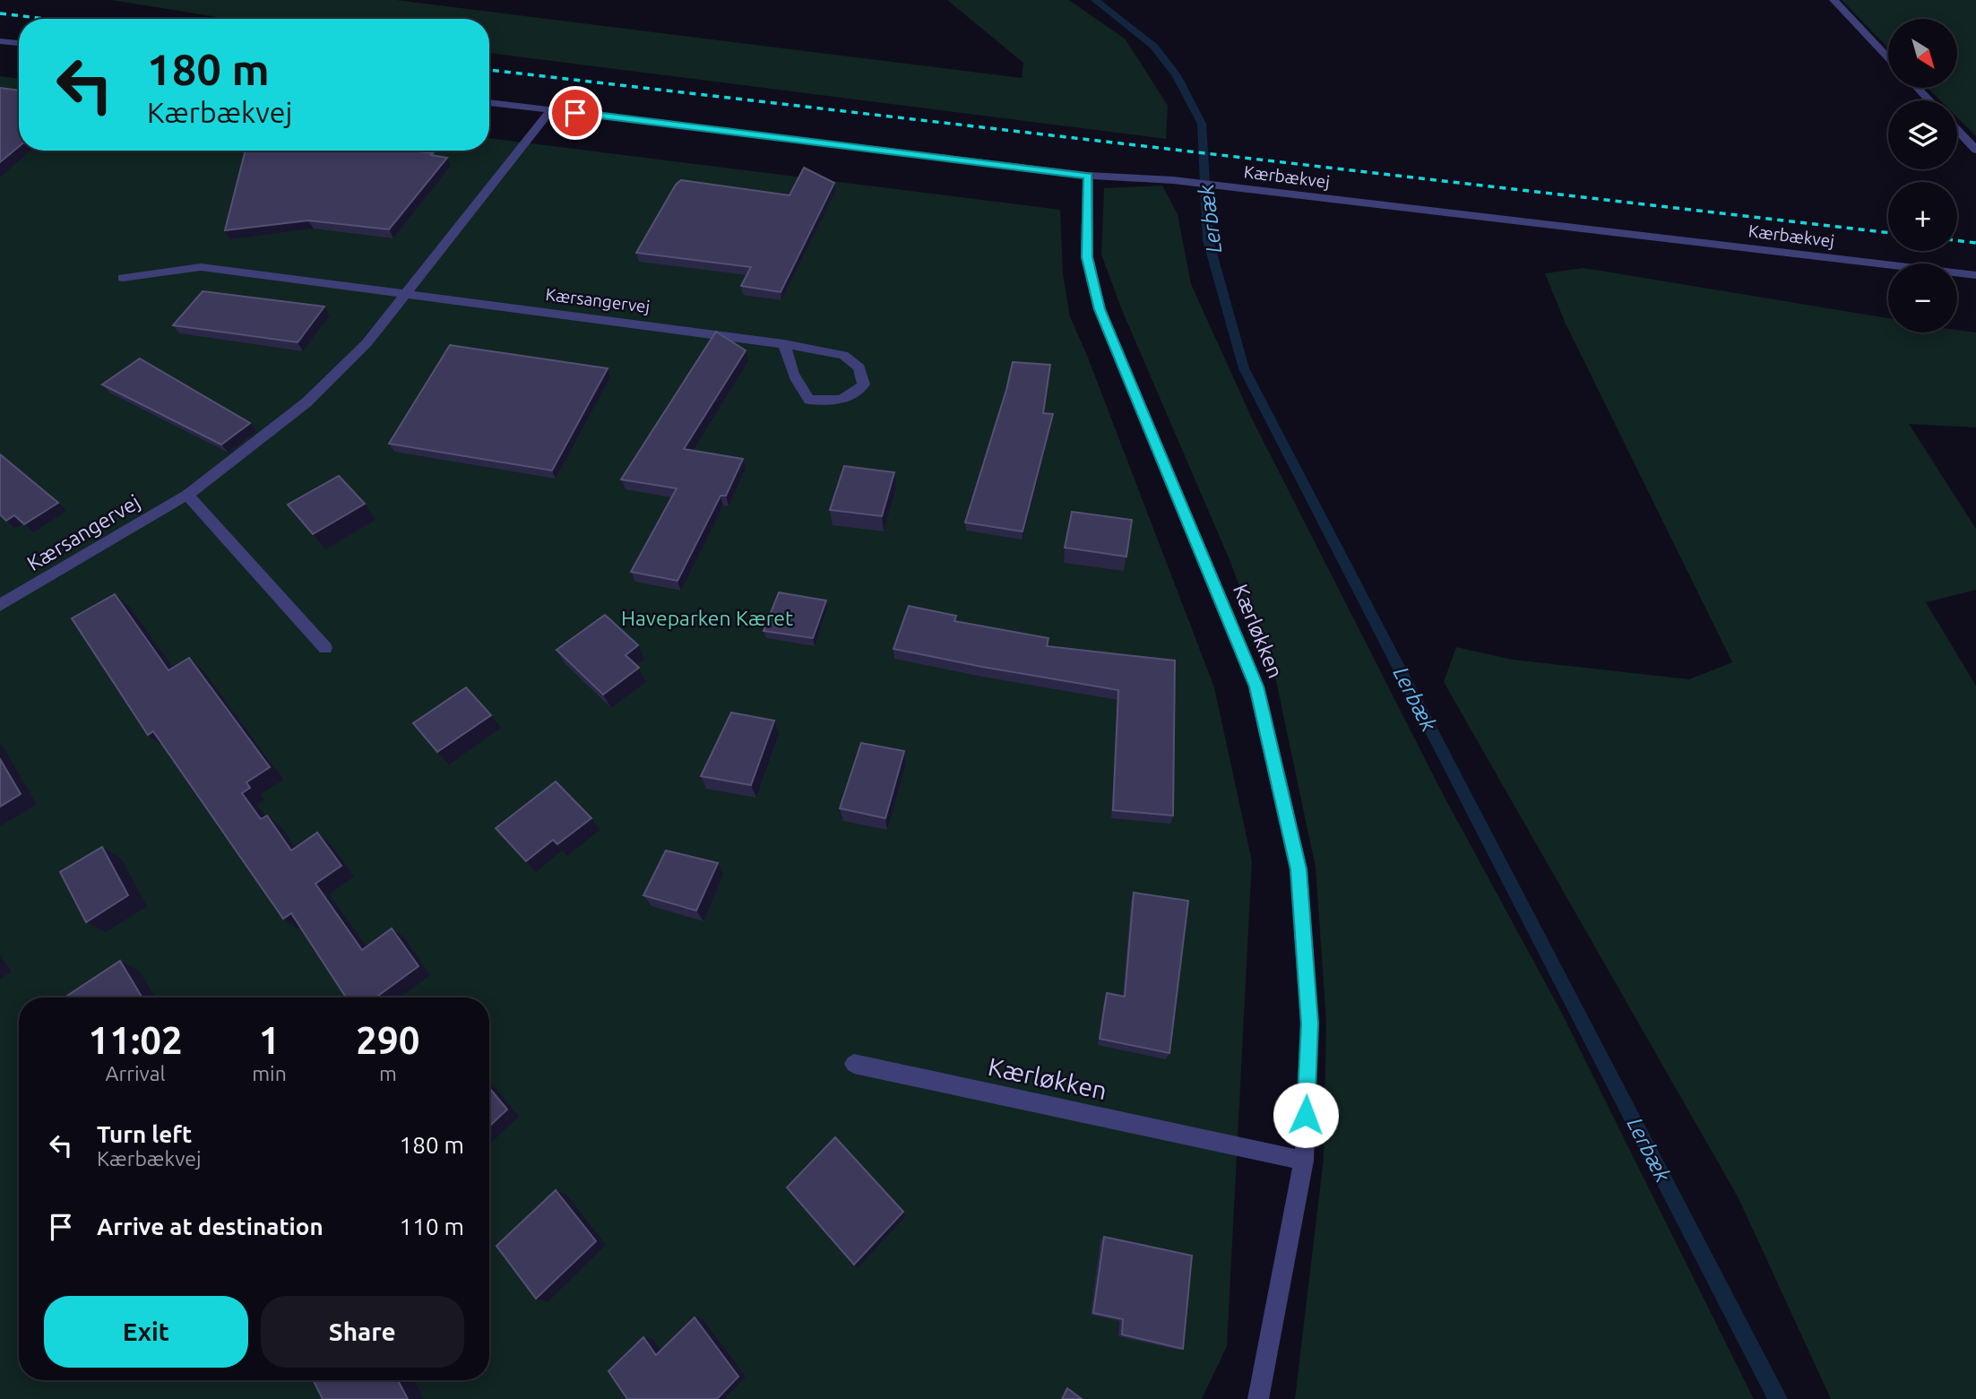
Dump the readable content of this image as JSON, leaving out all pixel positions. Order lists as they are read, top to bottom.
{
  "streets": {
    "street": ["Kærbækvej", "Kærsangervej", "Kærløkken"]
  },
  "crossings": [
    ["Kærbækvej", "Kærsangervej"],
    ["Kærbækvej", "Kærløkken"]
  ],
  "water": ["Lerbæk"],
  "parks": ["Haveparken Kæret"],
  "north": "bottom right",
  "page": {
    "map_buttons": ["+", "−"],
    "turn": ["180 m", "Kærbækvej"],
    "eta": [
      "11:02",
      "Arrival",
      "1",
      "min",
      "290",
      "m"
    ],
    "list": [
      {
        "name": "Turn left",
        "note": "Kærbækvej",
        "value": "180 m"
      },
      {
        "name": "Arrive at destination",
        "value": "110 m"
      }
    ],
    "buttons": ["Exit", "Share"]
  }
}
